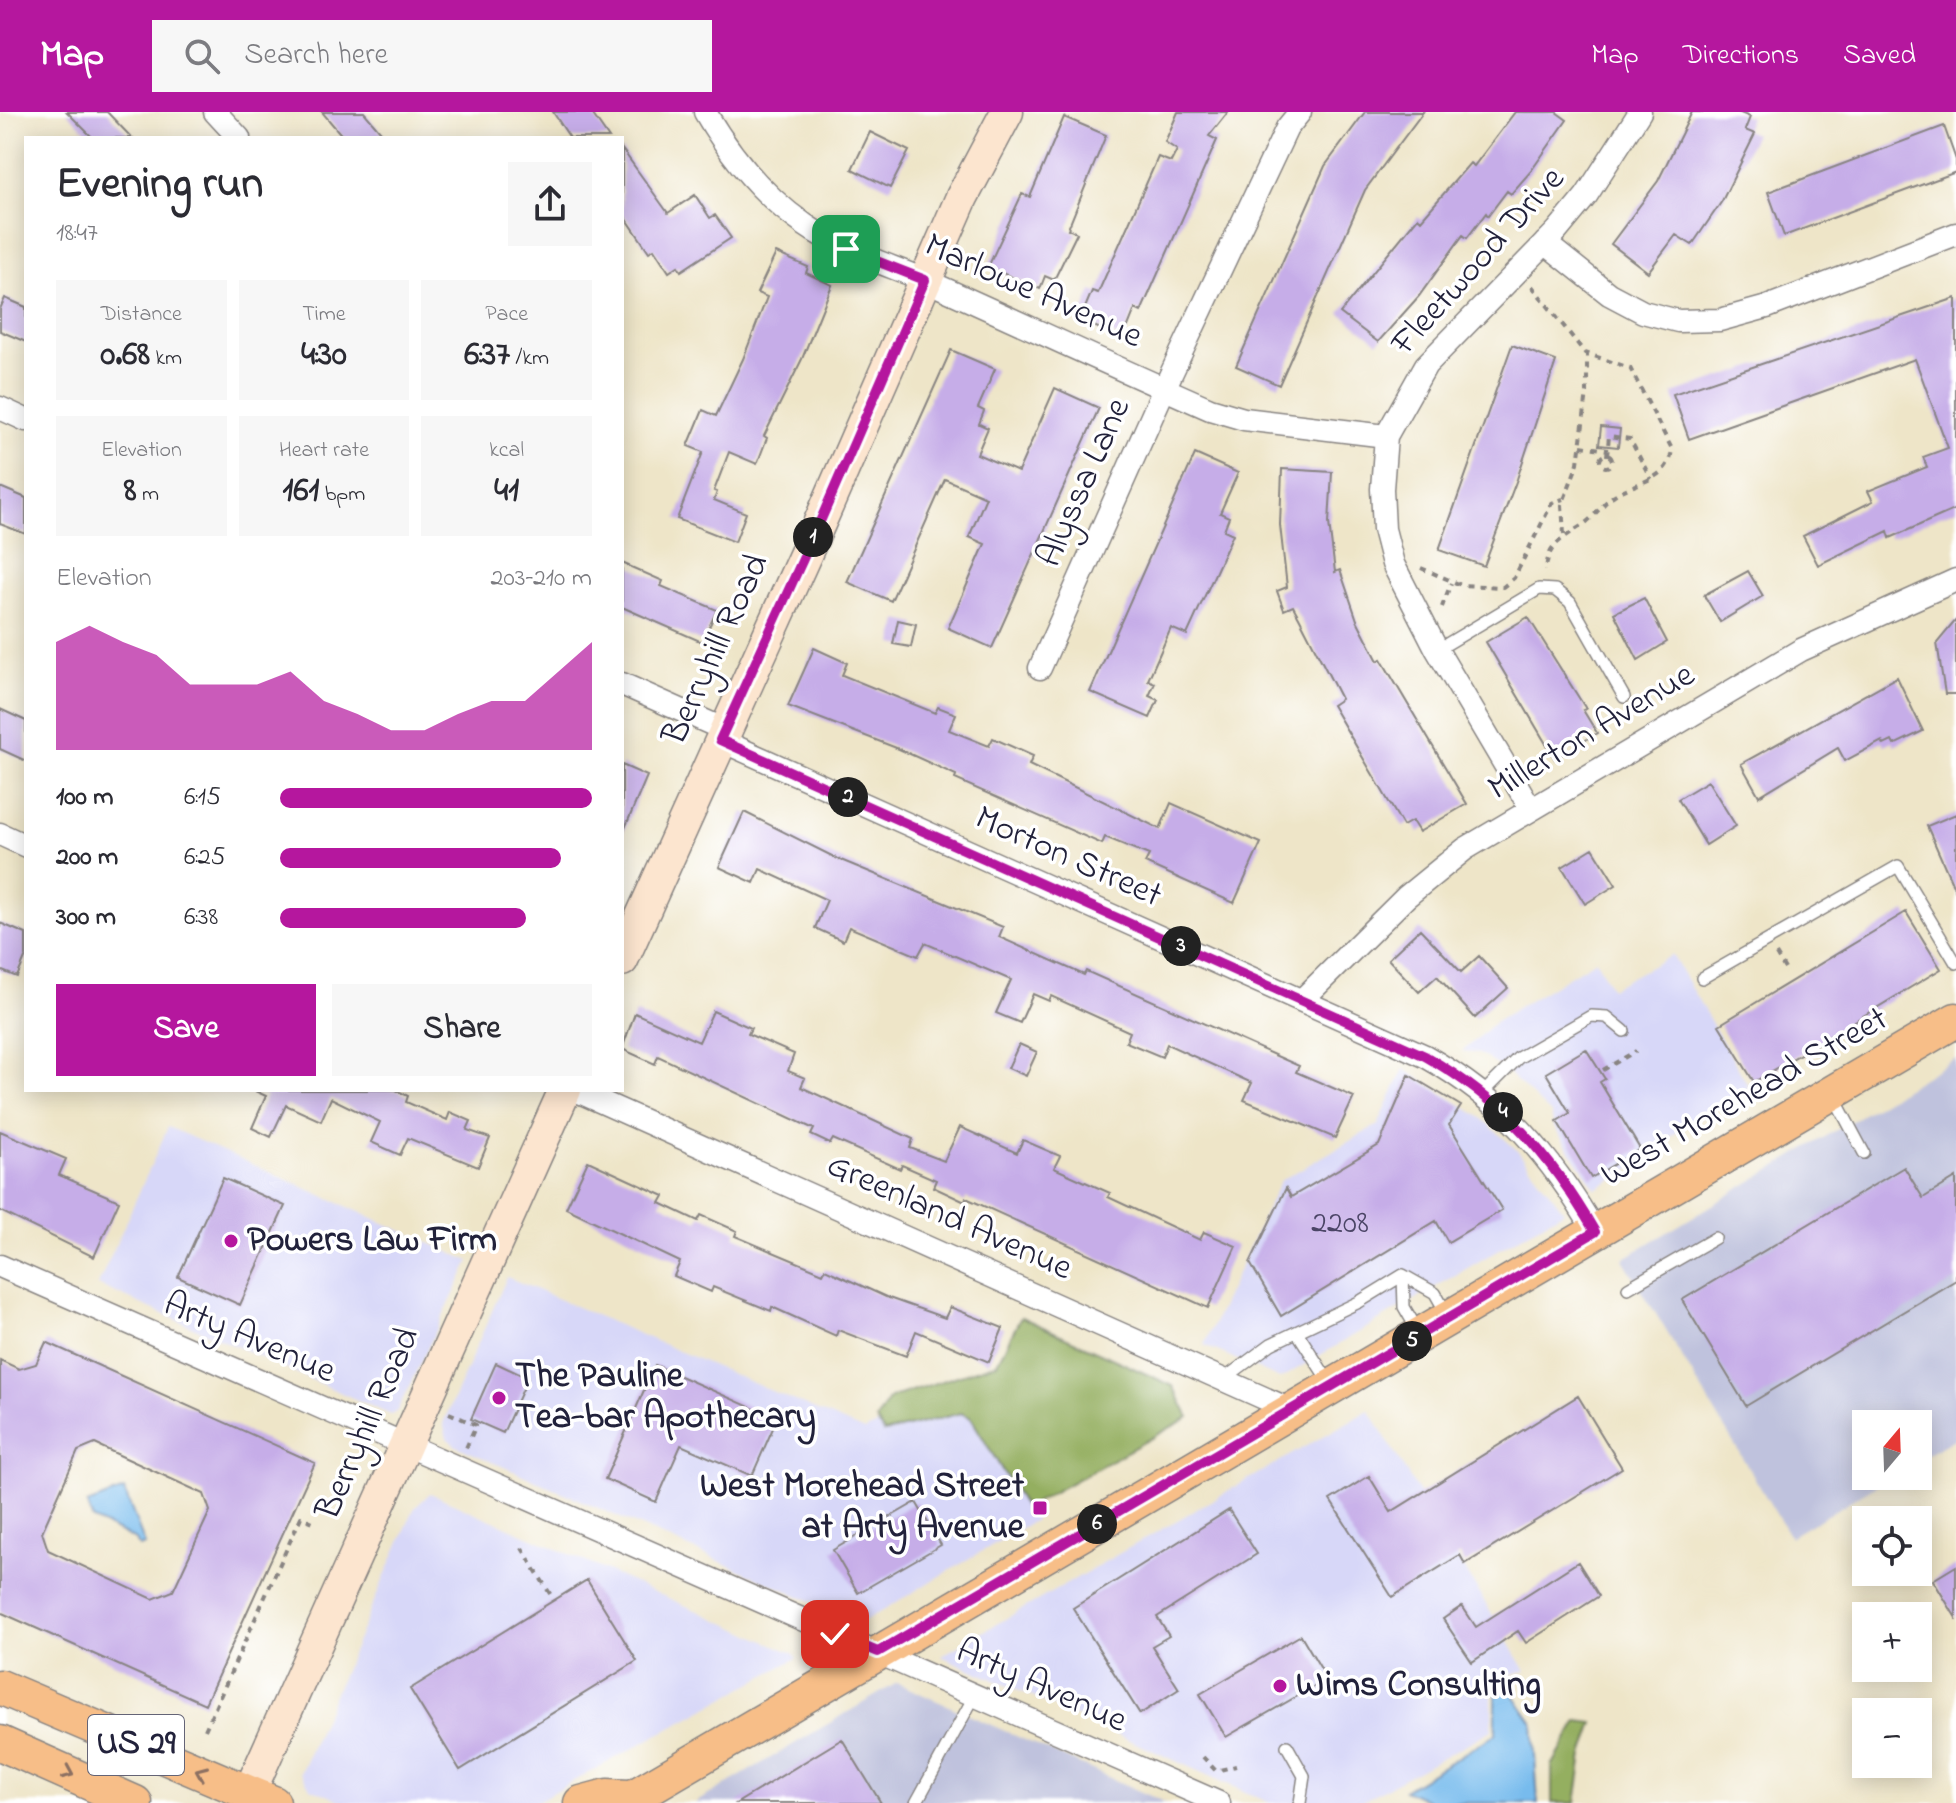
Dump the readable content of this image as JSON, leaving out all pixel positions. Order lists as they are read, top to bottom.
{
  "streets": {
    "main road": ["West Morehead Street", "US 29"],
    "street": [
      "Fleetwood Drive",
      "Marlowe Avenue",
      "Alyssa Lane",
      "Berryhill Road",
      "Millerton Avenue",
      "Morton Street",
      "Greenland Avenue",
      "Arty Avenue"
    ]
  },
  "crossings": [
    ["Fleetwood Drive", "Marlowe Avenue"],
    ["Fleetwood Drive", "Millerton Avenue"],
    ["Marlowe Avenue", "Alyssa Lane"],
    ["Marlowe Avenue", "Berryhill Road"],
    ["Berryhill Road", "Morton Street"],
    ["Berryhill Road", "Arty Avenue"],
    ["Berryhill Road", "US 29"],
    ["Millerton Avenue", "Morton Street"],
    ["Morton Street", "West Morehead Street"],
    ["West Morehead Street", "Greenland Avenue"],
    ["West Morehead Street", "Arty Avenue"]
  ],
  "places": {
    "other": ["Powers Law Firm", "The Pauline Tea-bar Apothecary", "Wims Consulting"],
    "transit": ["West Morehead Street at Arty Avenue"]
  },
  "house_numbers": ["2208"],
  "north": "top",
  "page": {
    "header": "Map",
    "search": "Search here",
    "nav": ["Map", "Directions", "Saved"],
    "heading": ["Evening run", "18:47"],
    "stats": [
      ["Distance", "0.68 km"],
      ["Time", "4:30"],
      ["Pace", "6:37 /km"],
      ["Elevation", "8 m"],
      ["Heart rate", "161 bpm"],
      ["kcal", "41"]
    ],
    "pins": [
      "1",
      "2",
      "3",
      "4",
      "5",
      "6"
    ],
    "chart": ["Elevation", "203–210 m"],
    "list": [
      {
        "name": "100 m",
        "note": "6:15"
      },
      {
        "name": "200 m",
        "note": "6:25"
      },
      {
        "name": "300 m",
        "note": "6:38"
      }
    ],
    "buttons": ["Save", "Share"],
    "map_buttons": ["+", "−"]
  }
}
